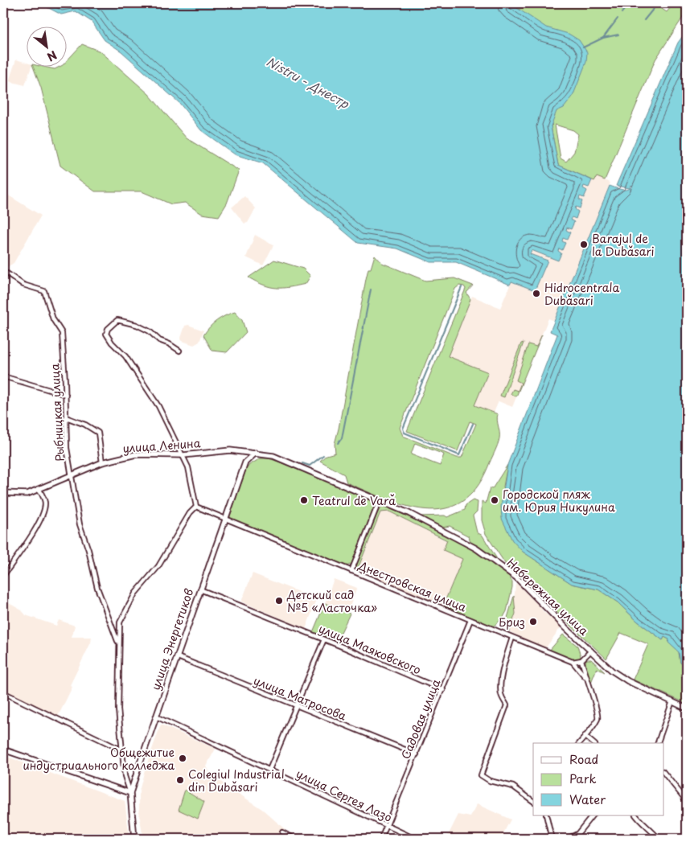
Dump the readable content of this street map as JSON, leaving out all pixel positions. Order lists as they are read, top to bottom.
{
  "streets": {
    "street": [
      "Рыбницкая улица",
      "улица Ленина",
      "Днестровская улица",
      "Набережная улица",
      "улица Энергетиков",
      "улица Маяковского",
      "улица Матросова",
      "Садовая улица",
      "улица Сергея Лазо"
    ]
  },
  "crossings": [
    ["Рыбницкая улица", "улица Ленина"],
    ["улица Ленина", "Набережная улица"],
    ["улица Ленина", "улица Энергетиков"],
    ["Днестровская улица", "улица Энергетиков"],
    ["Днестровская улица", "Садовая улица"],
    ["Набережная улица", "улица Энергетиков"],
    ["улица Энергетиков", "улица Маяковского"],
    ["улица Энергетиков", "улица Матросова"],
    ["улица Энергетиков", "улица Сергея Лазо"],
    ["улица Маяковского", "Садовая улица"],
    ["улица Матросова", "Садовая улица"],
    ["Садовая улица", "улица Сергея Лазо"]
  ],
  "water": ["Nistru - Днестр"],
  "places": [
    "Barajul de la Dubăsari",
    "Hidrocentrala Dubăsari",
    "Teatrul de Vară",
    "Городской пляж им. Юрия Никулина",
    "Детский сад №5 «Ласточка»",
    "Бриз",
    "Общежитие индустриального колледжа",
    "Colegiul Industrial din Dubăsari"
  ],
  "legend": ["Road", "Park", "Water"],
  "north": "bottom right"
}
